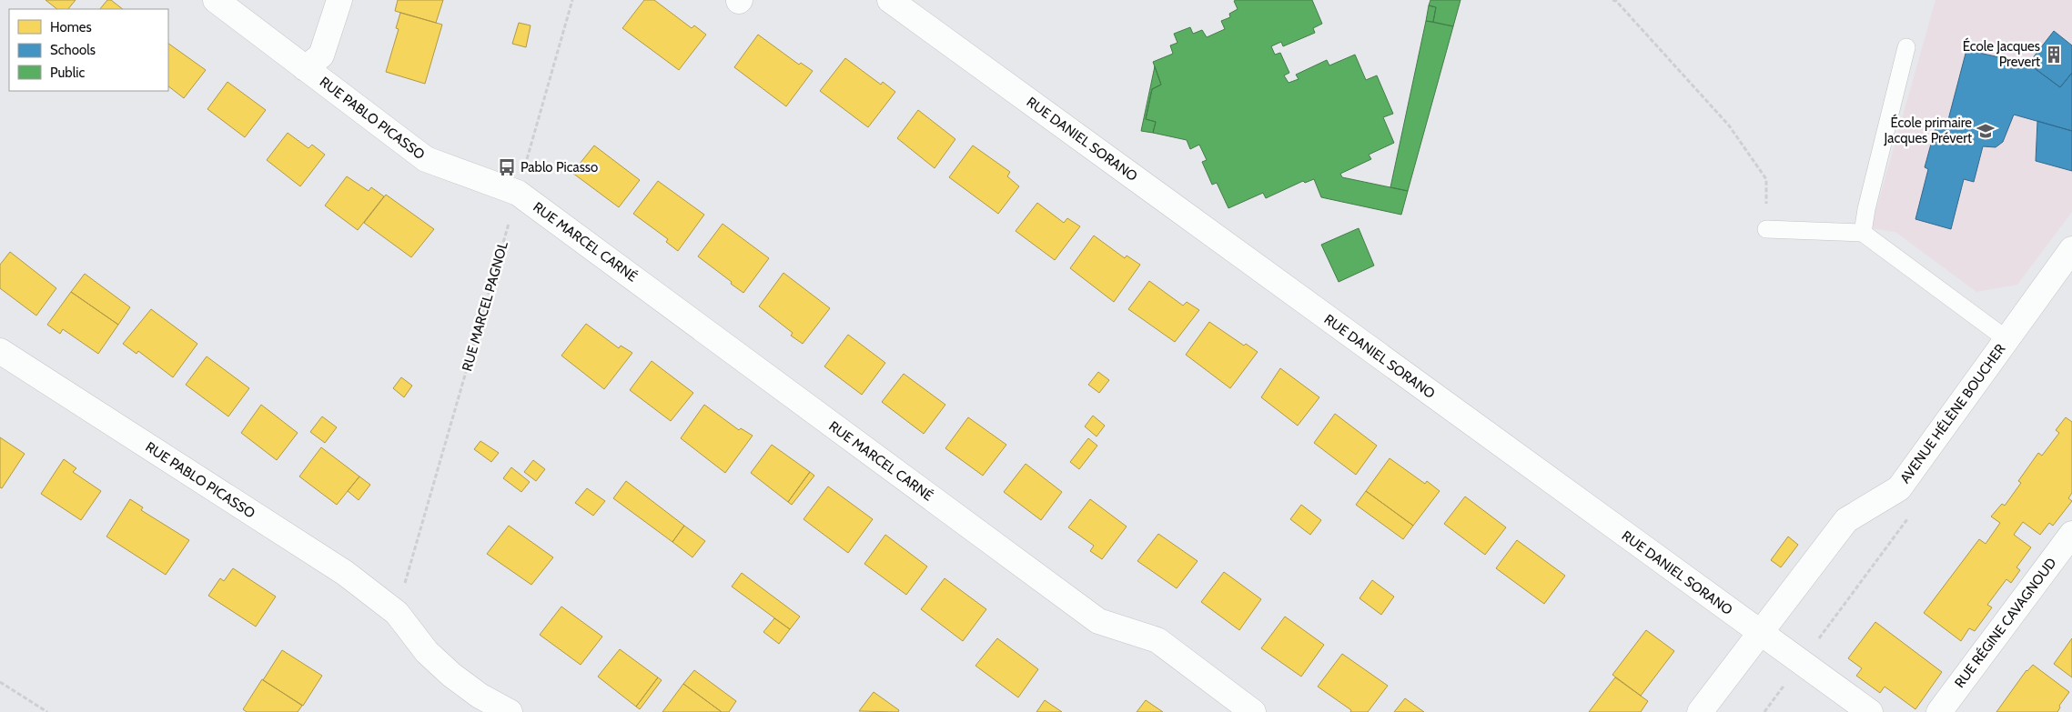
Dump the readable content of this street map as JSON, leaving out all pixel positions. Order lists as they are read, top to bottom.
{
  "streets": {
    "street": [
      "RUE PABLO PICASSO",
      "RUE DANIEL SORANO",
      "RUE MARCEL CARNÉ",
      "AVENUE HÉLÈNE BOUCHER",
      "RUE RÉGINE CAVAGNOUD"
    ],
    "path": ["RUE MARCEL PAGNOL"]
  },
  "crossings": [
    ["RUE PABLO PICASSO", "RUE MARCEL CARNÉ"],
    ["RUE PABLO PICASSO", "RUE MARCEL PAGNOL"],
    ["RUE DANIEL SORANO", "AVENUE HÉLÈNE BOUCHER"],
    ["RUE MARCEL CARNÉ", "RUE MARCEL PAGNOL"]
  ],
  "places": {
    "building": ["École Jacques Prevert"],
    "school or university": ["École primaire Jacques Prévert"],
    "bus stop": ["Pablo Picasso"]
  },
  "legend": ["Homes", "Schools", "Public"]
}
